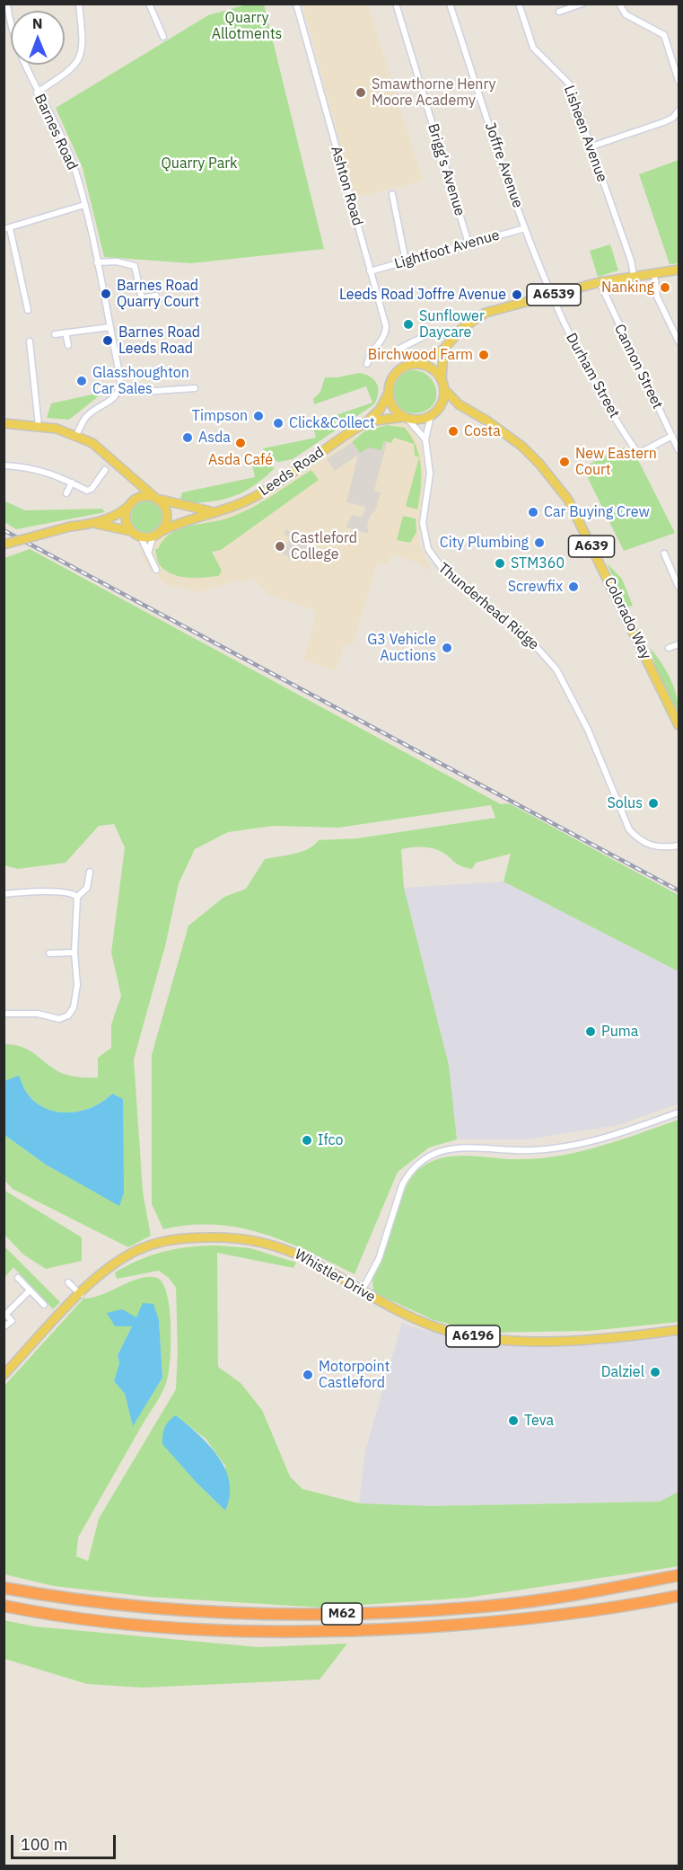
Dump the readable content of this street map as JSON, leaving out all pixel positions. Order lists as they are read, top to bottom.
{
  "streets": {
    "highway": ["M62"],
    "main road": [
      "A6539",
      "Leeds Road",
      "A639",
      "Colorado Way",
      "Whistler Drive",
      "A6196"
    ],
    "street": [
      "Barnes Road",
      "Lisheen Avenue",
      "Joffre Avenue",
      "Brigg's Avenue",
      "Ashton Road",
      "Lightfoot Avenue",
      "Cannon Street",
      "Durham Street",
      "Thunderhead Ridge"
    ]
  },
  "crossings": [
    ["Lisheen Avenue", "A6539"],
    ["Joffre Avenue", "Lightfoot Avenue"],
    ["Joffre Avenue", "A6539"],
    ["Joffre Avenue", "Durham Street"],
    ["Brigg's Avenue", "Lightfoot Avenue"],
    ["Ashton Road", "Lightfoot Avenue"],
    ["A6539", "Cannon Street"],
    ["A6539", "Durham Street"],
    ["Cannon Street", "Durham Street"],
    ["Thunderhead Ridge", "Colorado Way"]
  ],
  "parks": ["Quarry Allotments", "Quarry Park"],
  "places": [
    "Smawthorne Henry Moore Academy",
    "Nanking",
    "Barnes Road Quarry Court",
    "Leeds Road Joffre Avenue",
    "Sunflower Daycare",
    "Barnes Road Leeds Road",
    "Birchwood Farm",
    "Glasshoughton Car Sales",
    "Timpson",
    "Click&Collect",
    "Costa",
    "Asda",
    "Asda Café",
    "New Eastern Court",
    "Car Buying Crew",
    "City Plumbing",
    "Castleford College",
    "STM360",
    "Screwfix",
    "G3 Vehicle Auctions",
    "Solus",
    "Puma",
    "Ifco",
    "Dalziel",
    "Motorpoint Castleford",
    "Teva"
  ],
  "scale_bar": "100 m",
  "north": "top"
}
